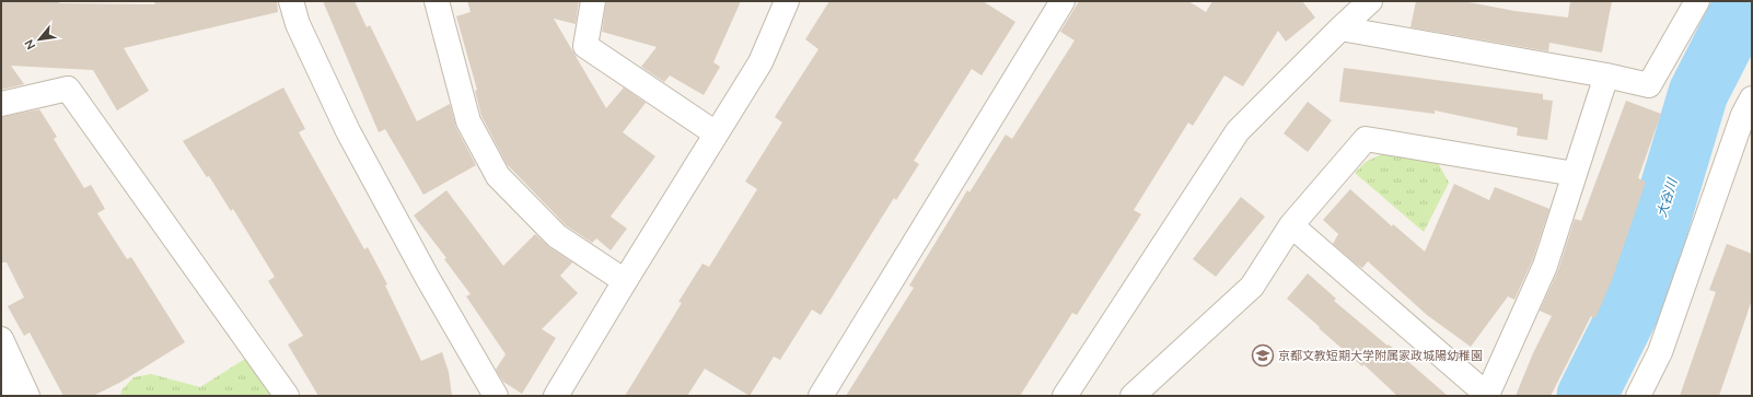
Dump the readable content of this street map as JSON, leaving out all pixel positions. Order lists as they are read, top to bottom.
{
  "water": ["大谷川"],
  "places": {
    "school or university": ["京都文教短期大学附属家政城陽幼稚園"]
  },
  "north": "bottom left"
}
